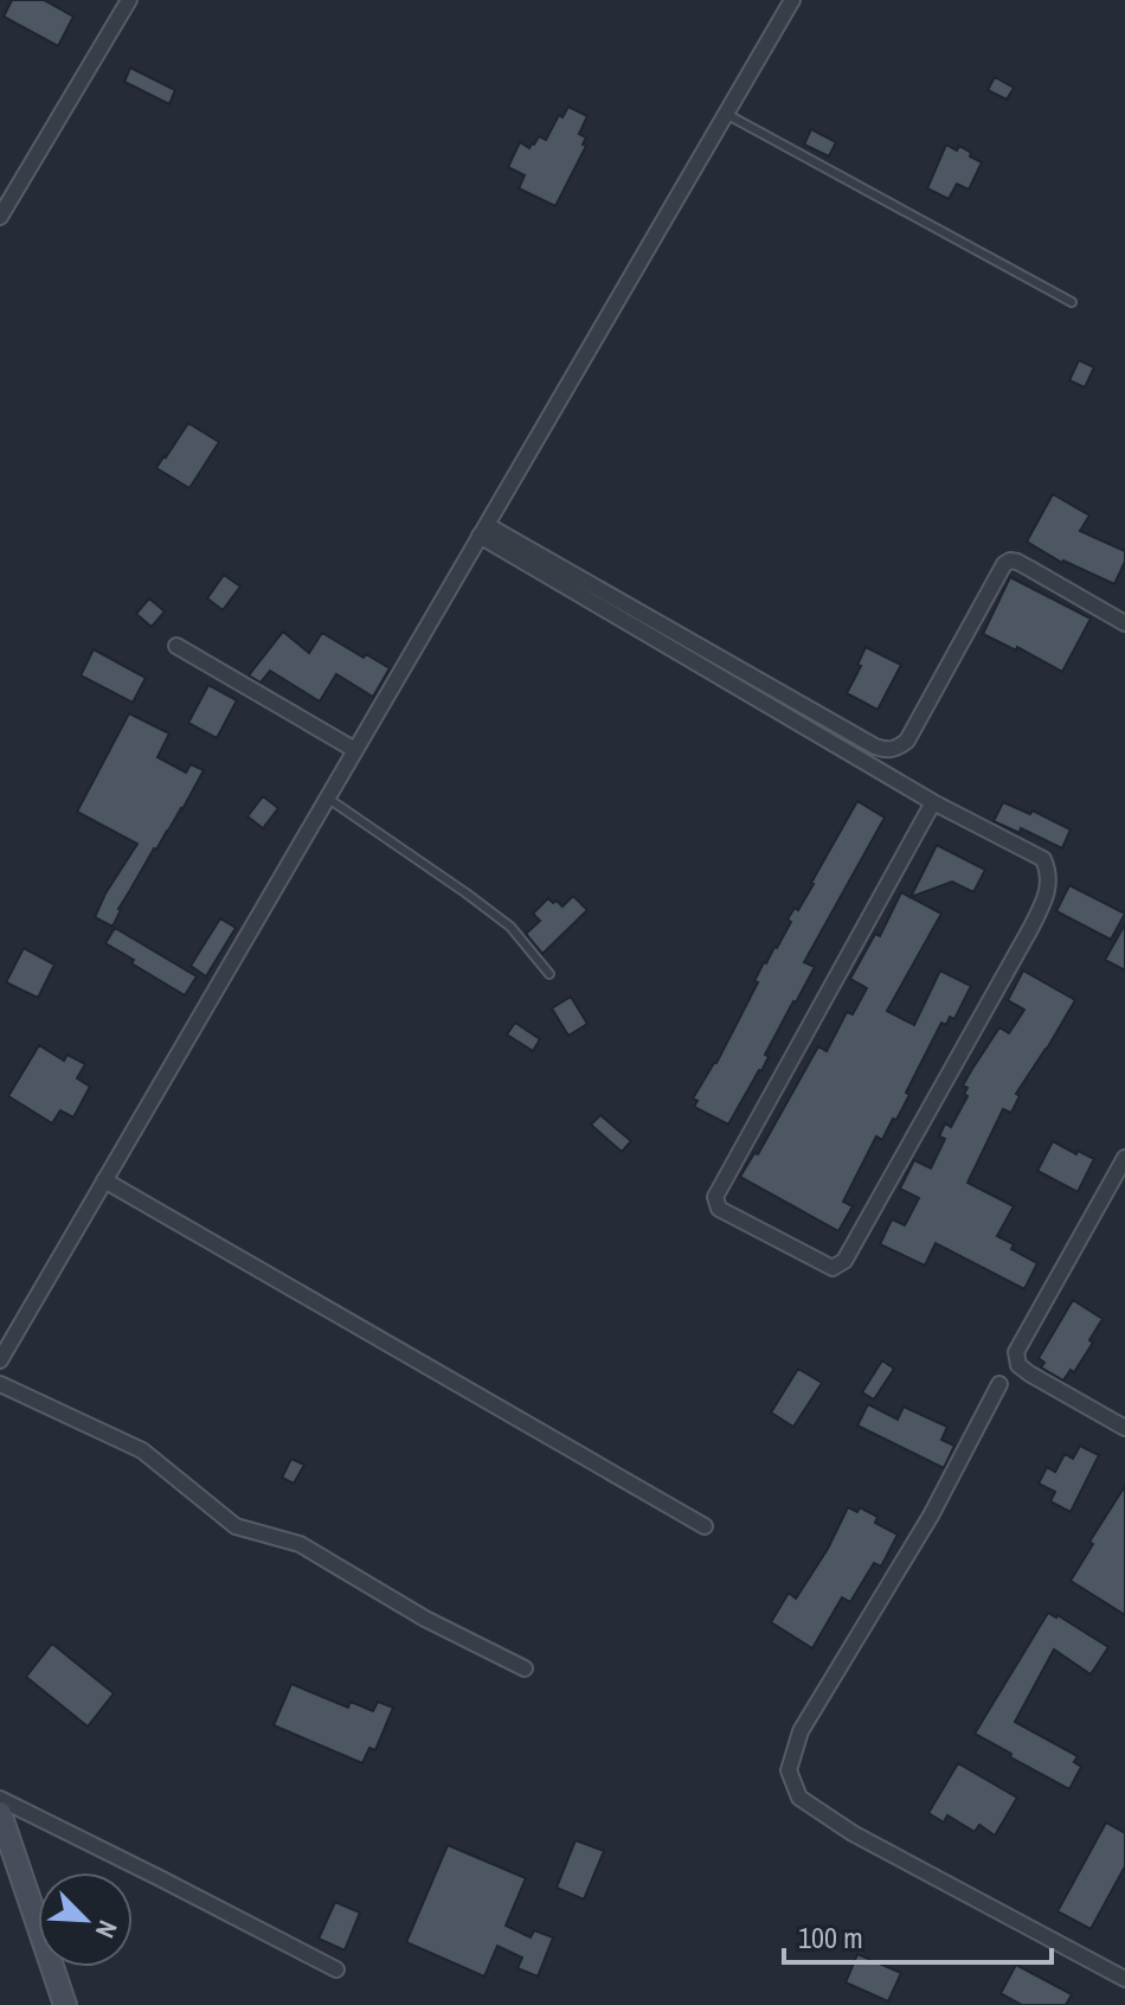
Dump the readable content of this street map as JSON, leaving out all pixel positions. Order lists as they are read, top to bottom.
{
  "scale_bar": "100 m",
  "north": "bottom right"
}
